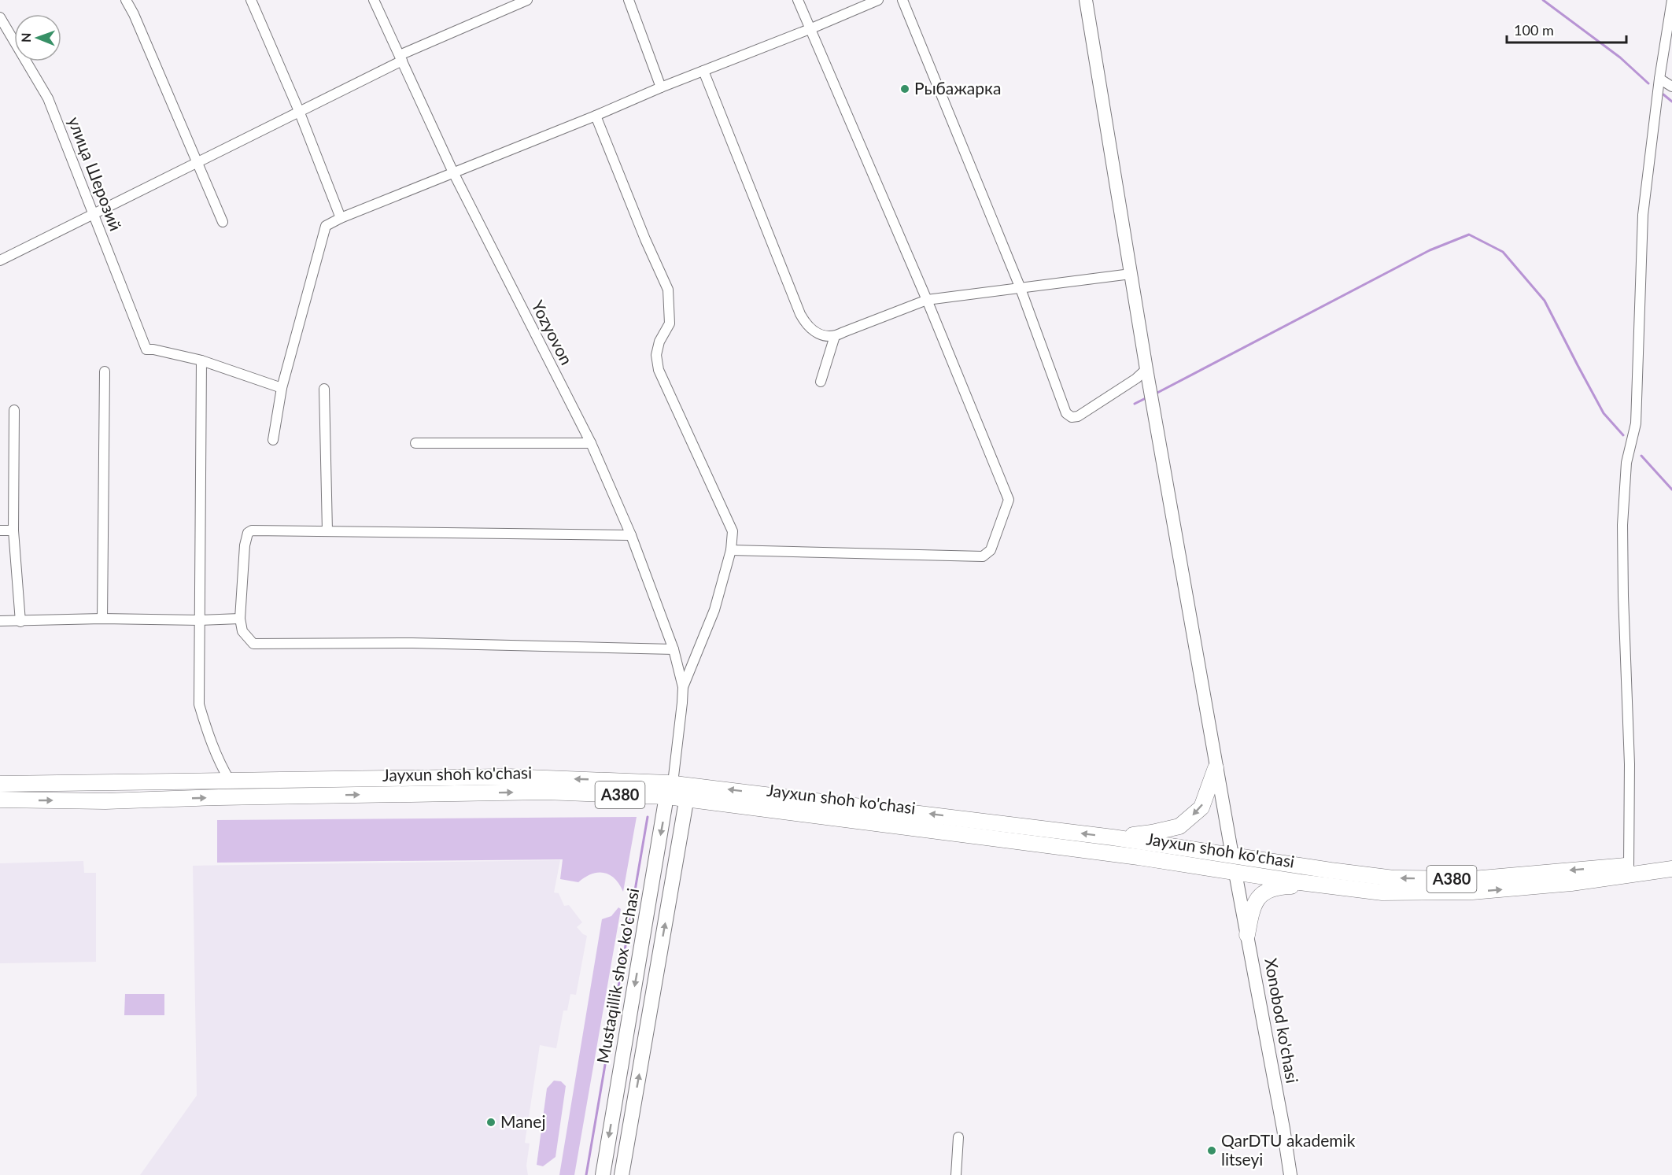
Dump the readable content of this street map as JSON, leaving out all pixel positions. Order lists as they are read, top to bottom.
{
  "streets": {
    "highway": ["Jayxun shoh ko'chasi", "A380"],
    "main road": ["Mustaqillik shox ko'chasi", "Xonobod ko'chasi"],
    "street": ["улица Шерозий", "Yozyovon"]
  },
  "crossings": [
    ["Jayxun shoh ko'chasi", "Mustaqillik shox ko'chasi"],
    ["Jayxun shoh ko'chasi", "Xonobod ko'chasi"]
  ],
  "places": ["Рыбажарка", "Manej", "QarDTU akademik litseyi"],
  "scale_bar": "100 m",
  "north": "left"
}
